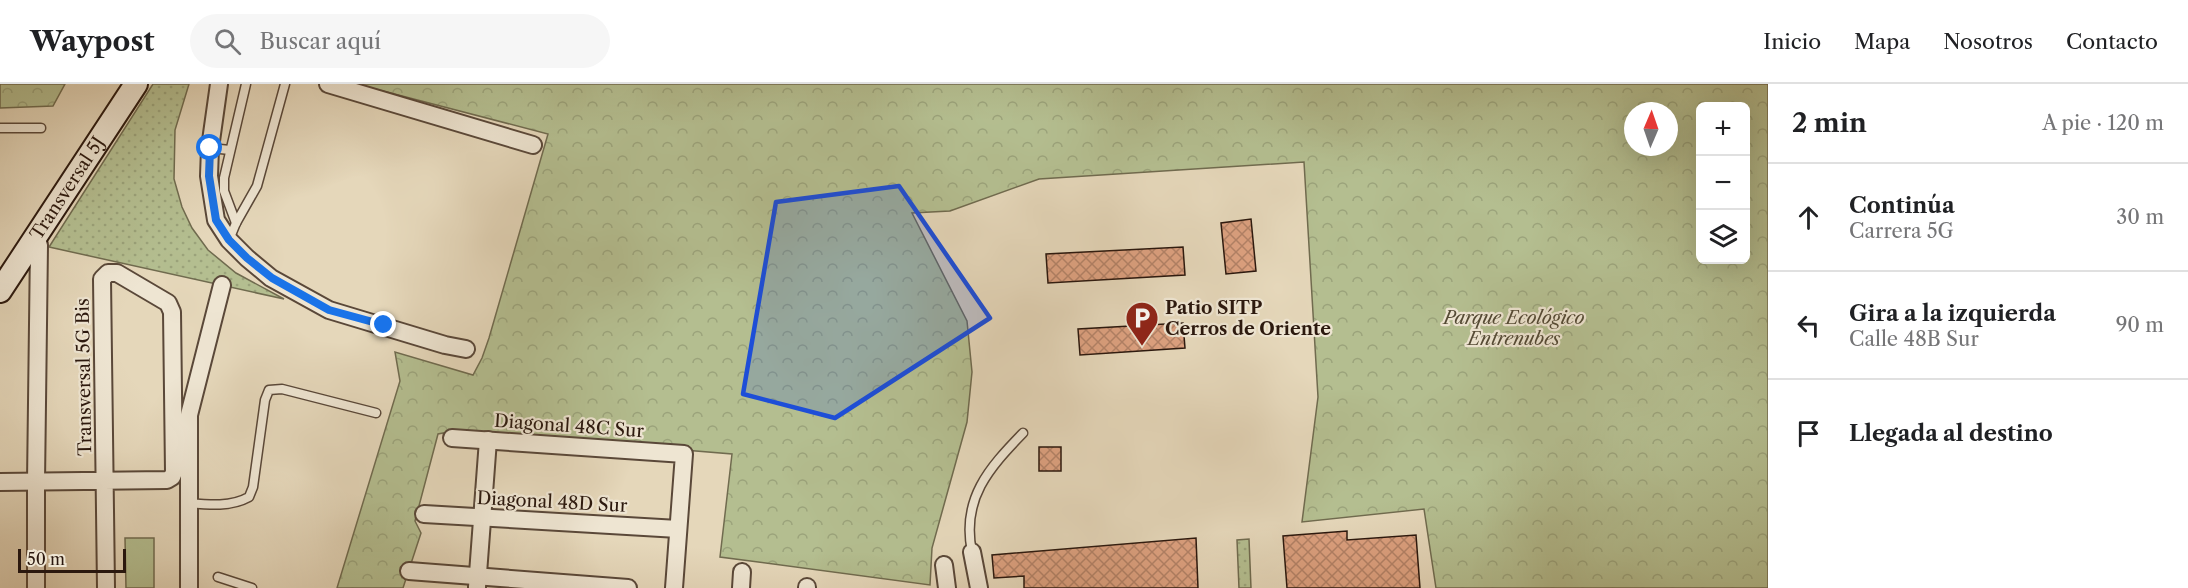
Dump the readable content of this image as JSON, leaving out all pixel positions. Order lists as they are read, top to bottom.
{
  "streets": {
    "main road": ["Transversal 5J"],
    "street": ["Transversal 5G Bis", "Diagonal 48C Sur", "Diagonal 48D Sur"]
  },
  "crossings": [
    ["Diagonal 48C Sur", "Diagonal 48D Sur"]
  ],
  "parks": ["Parque Ecológico Entrenubes"],
  "places": {
    "parking": ["Patio SITP Cerros de Oriente"]
  },
  "scale_bar": "50 m",
  "north": "top",
  "page": {
    "header": "Waypost",
    "search": "Buscar aquí",
    "nav": [
      "Inicio",
      "Mapa",
      "Nosotros",
      "Contacto"
    ],
    "heading": ["2 min", "A pie · 120 m"],
    "map_buttons": ["+", "−"],
    "list": [
      ["Continúa", "Carrera 5G", "30 m"],
      ["Gira a la izquierda", "Calle 48B Sur", "90 m"],
      "Llegada al destino"
    ],
    "scale": "50 m"
  }
}
